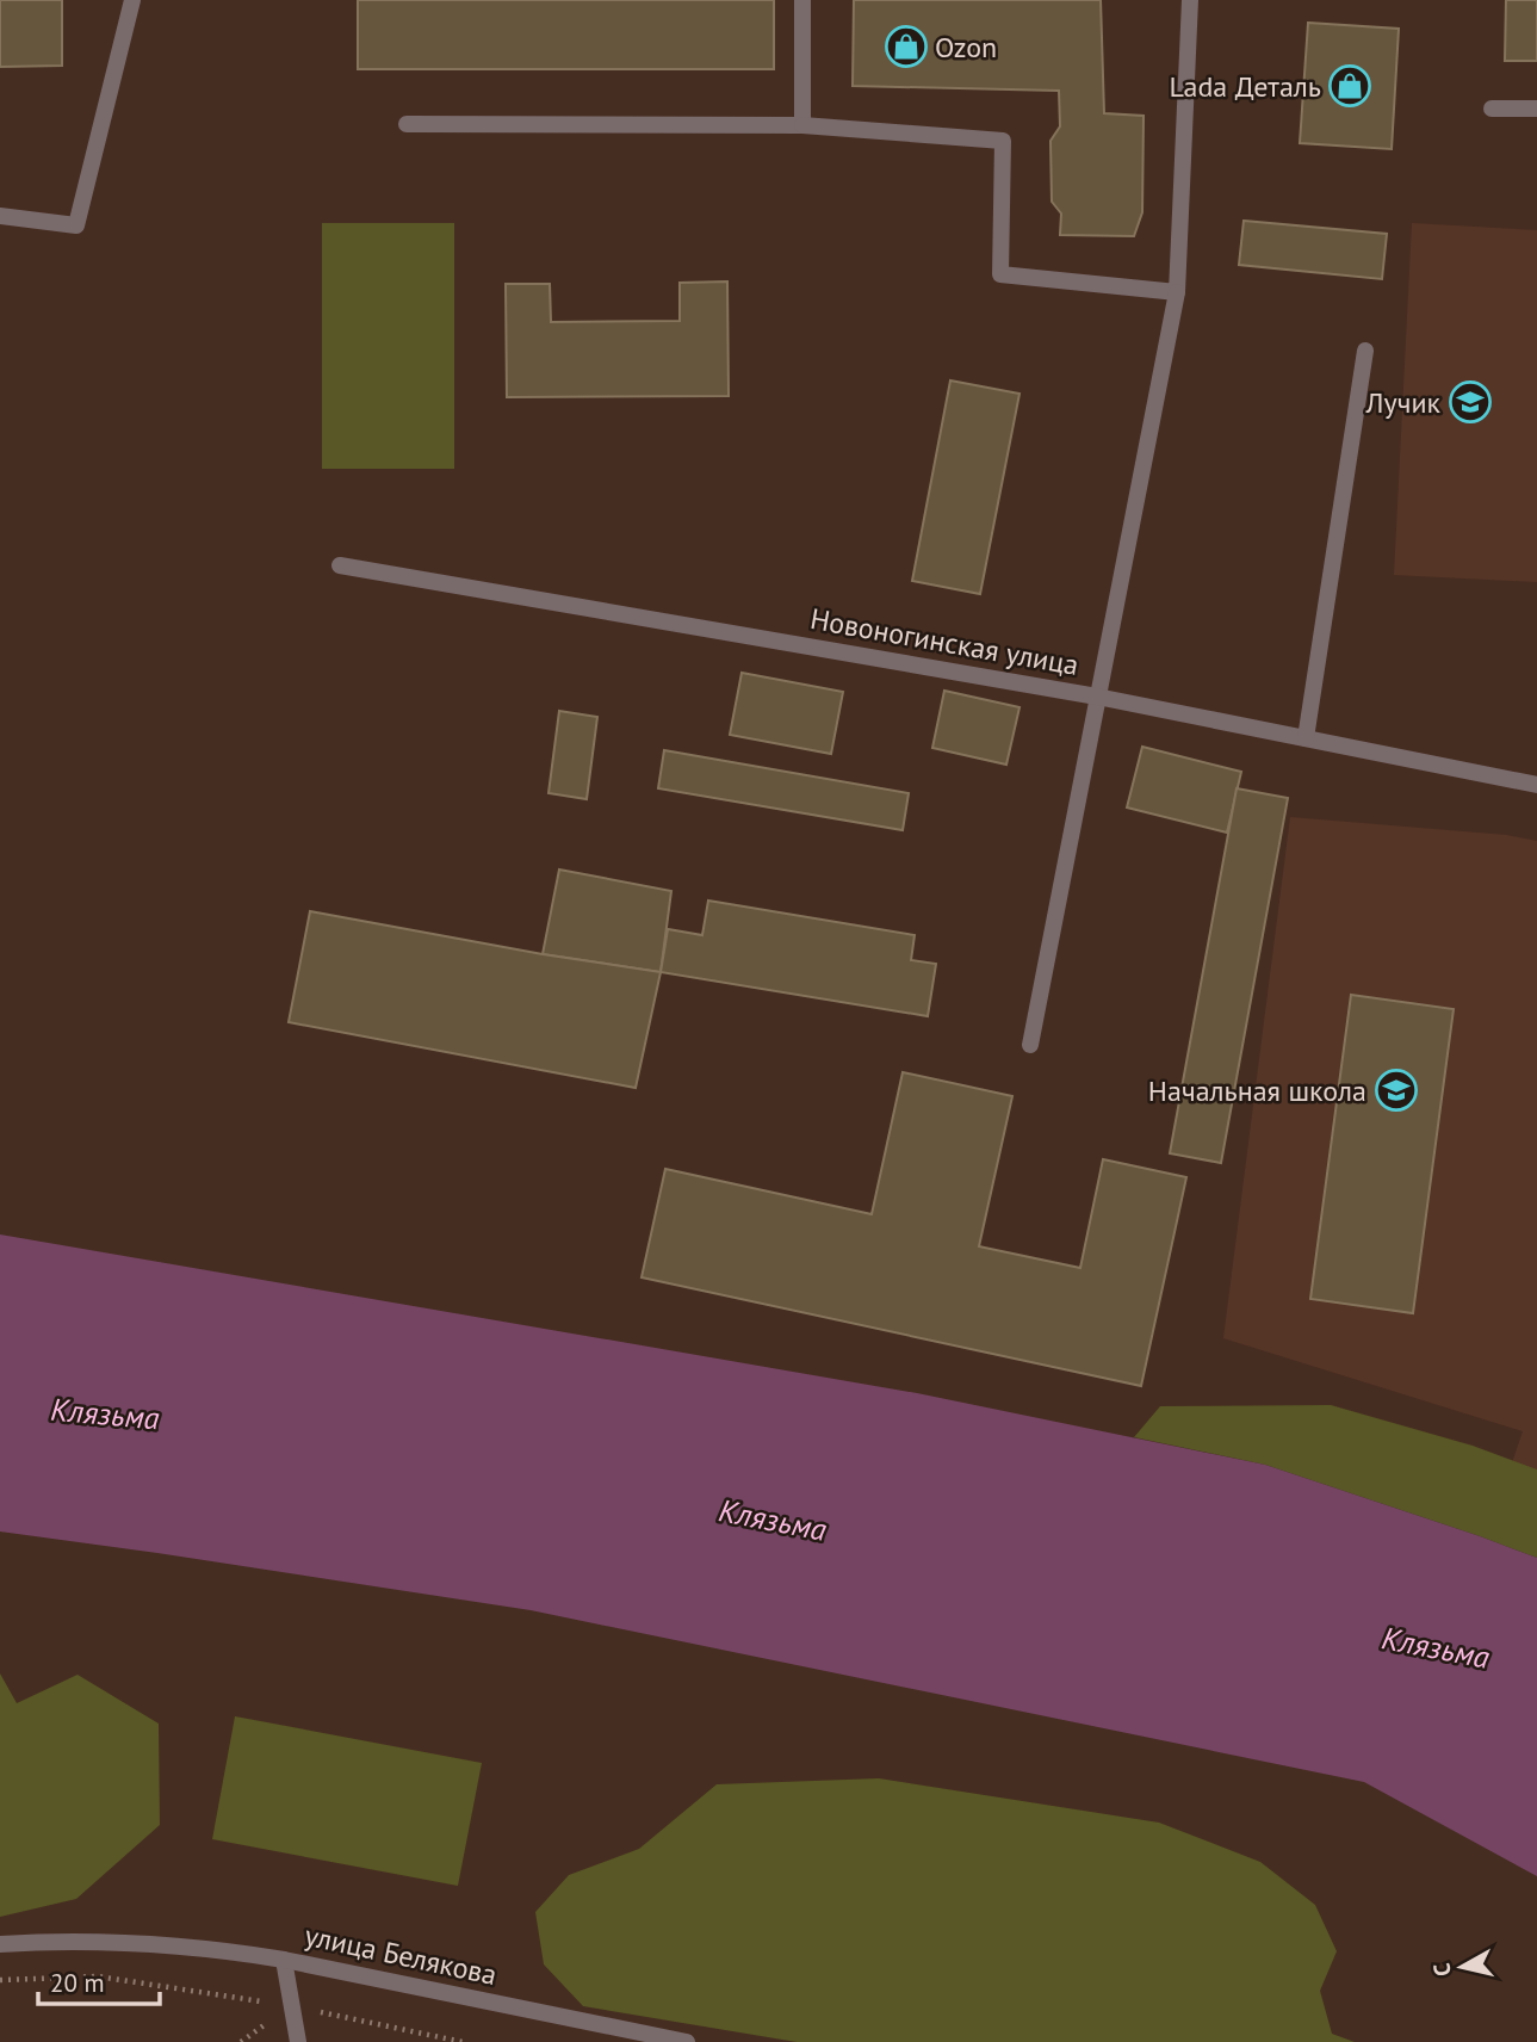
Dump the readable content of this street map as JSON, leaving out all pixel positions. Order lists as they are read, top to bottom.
{
  "streets": {
    "street": ["Новоногинская улица", "улица Белякова"]
  },
  "water": ["Клязьма"],
  "places": {
    "shop": ["Ozon", "Lada Деталь"],
    "school or university": ["Лучик", "Начальная школа"]
  },
  "scale_bar": "20 m",
  "north": "left"
}
